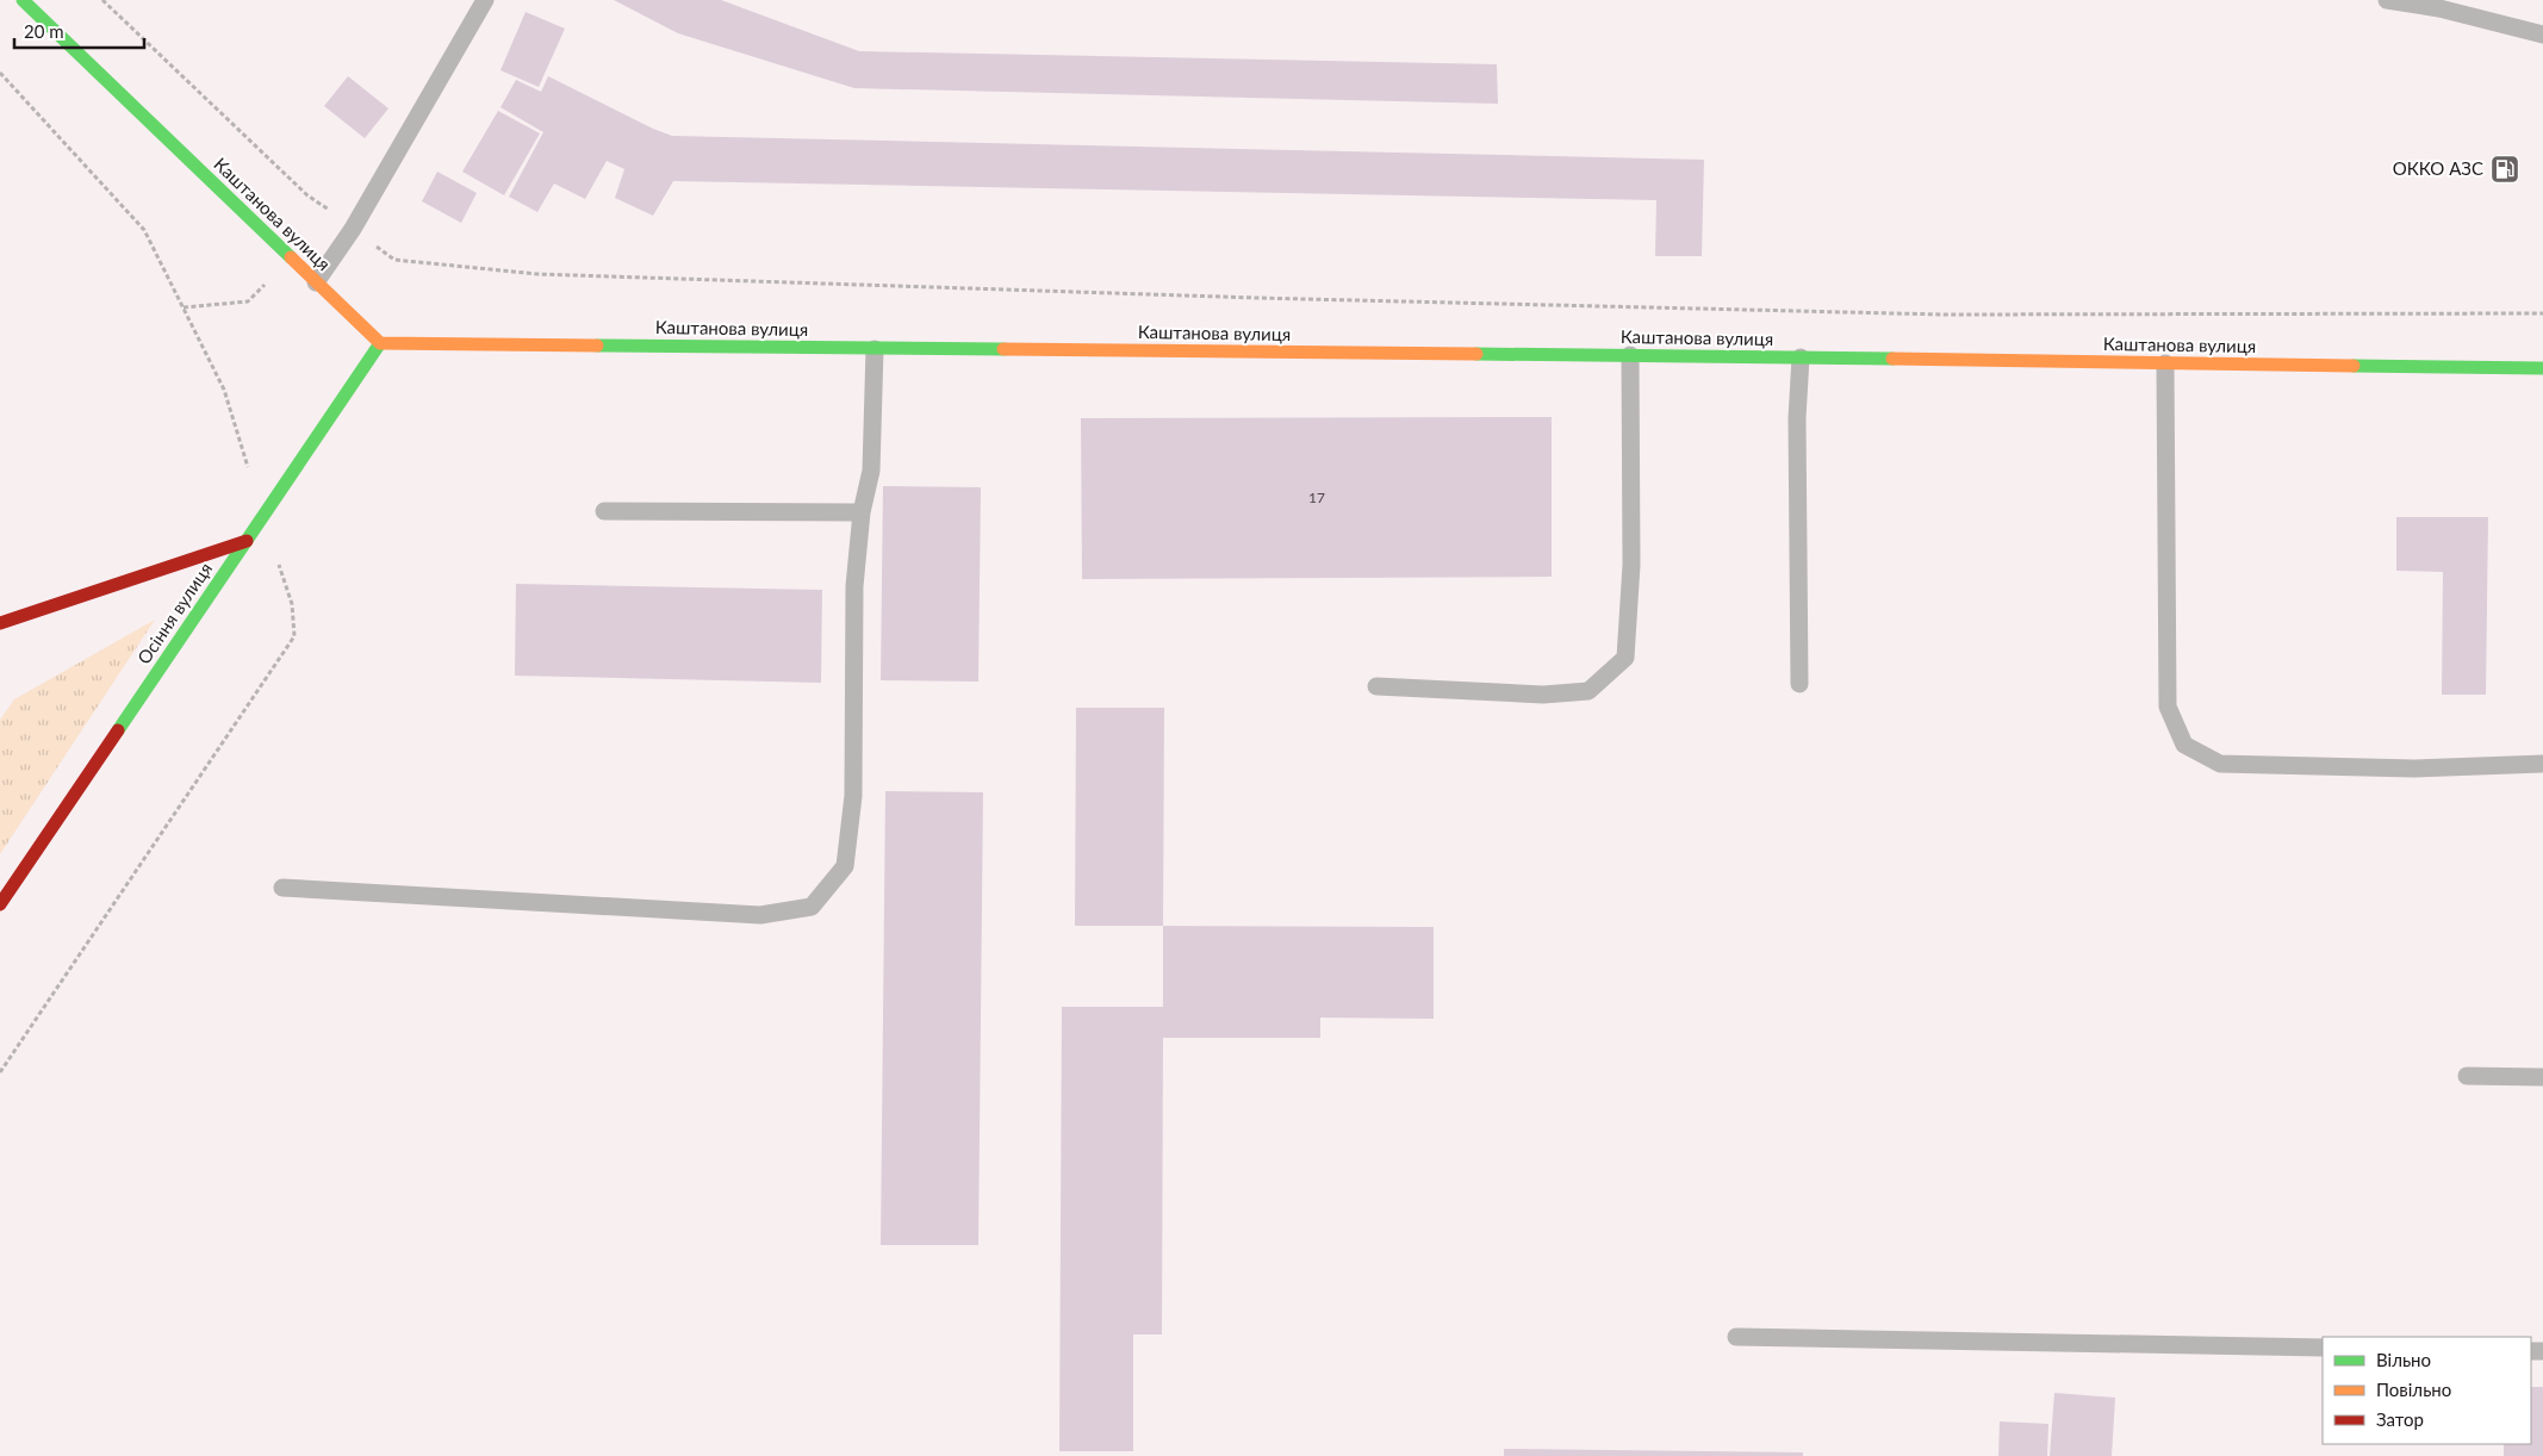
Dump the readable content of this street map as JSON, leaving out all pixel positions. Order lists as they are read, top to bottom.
{
  "streets": {
    "street": ["Каштанова вулиця", "Осіння вулиця"]
  },
  "crossings": [
    ["Каштанова вулиця", "Осіння вулиця"]
  ],
  "places": {
    "fuel station": ["ОККО АЗС"]
  },
  "house_numbers": ["17"],
  "legend": ["Вільно", "Повільно", "Затор"],
  "scale_bar": "20 m"
}
